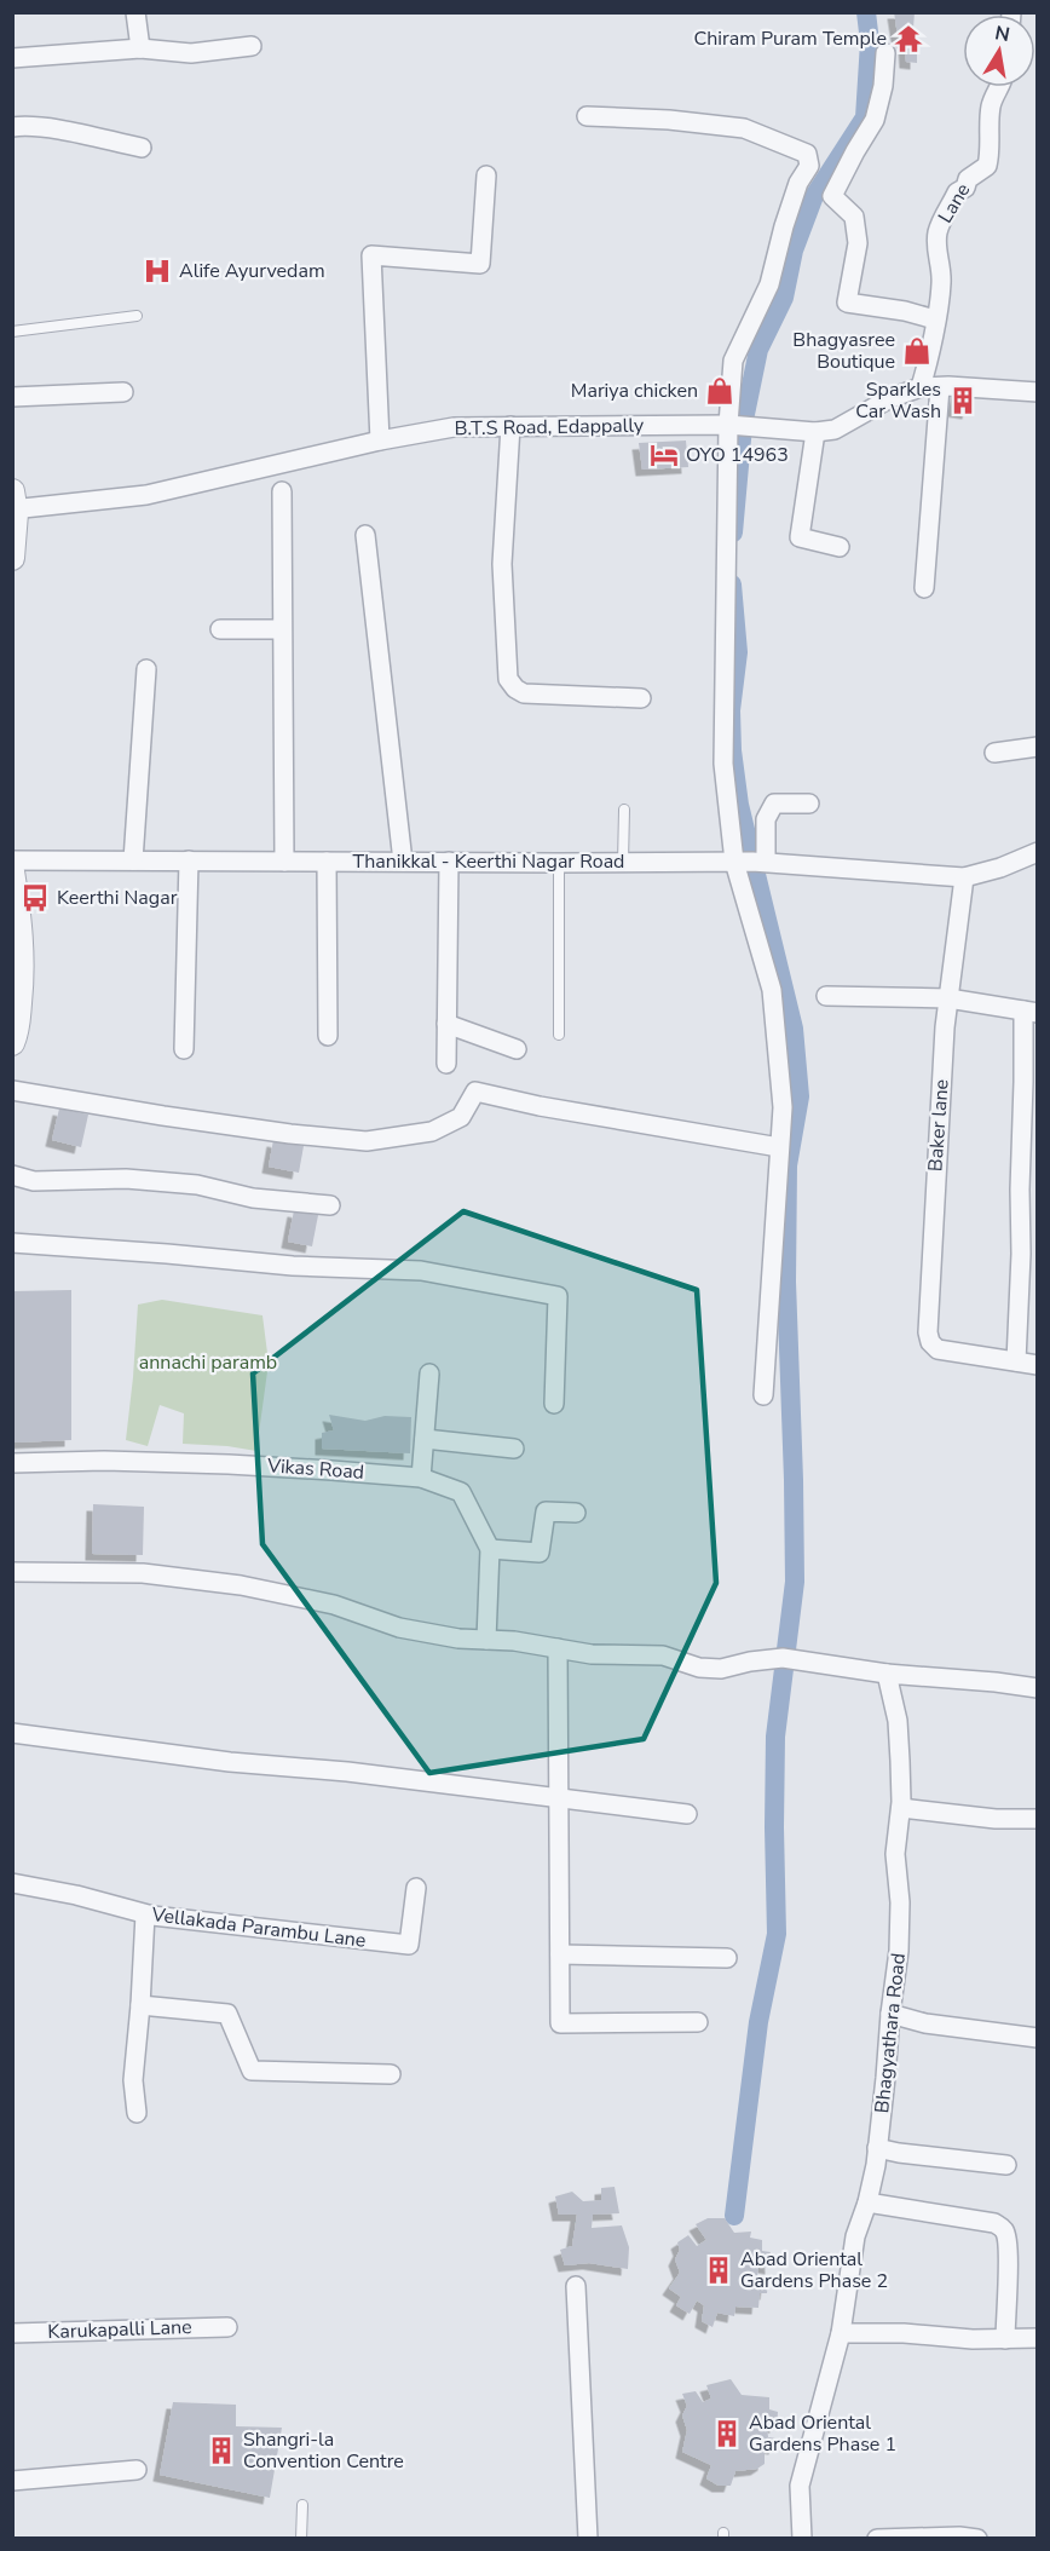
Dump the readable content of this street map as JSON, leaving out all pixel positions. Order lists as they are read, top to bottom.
{
  "streets": {
    "street": [
      "Lane",
      "B.T.S Road, Edappally",
      "Thanikkal - Keerthi Nagar Road",
      "Baker lane",
      "Vikas Road",
      "Vellakada Parambu Lane",
      "Bhagyathara Road",
      "Karukapalli Lane"
    ]
  },
  "crossings": [
    ["Lane", "B.T.S Road, Edappally"],
    ["Thanikkal - Keerthi Nagar Road", "Baker lane"]
  ],
  "parks": ["annachi paramb"],
  "places": {
    "temple": ["Chiram Puram Temple"],
    "hospital": ["Alife Ayurvedam"],
    "shop": ["Bhagyasree Boutique", "Mariya chicken"],
    "building": [
      "Sparkles Car Wash",
      "Abad Oriental Gardens Phase 2",
      "Abad Oriental Gardens Phase 1",
      "Shangri-la Convention Centre"
    ],
    "hotel": ["OYO 14963"],
    "bus stop": ["Keerthi Nagar"]
  },
  "north": "top"
}
